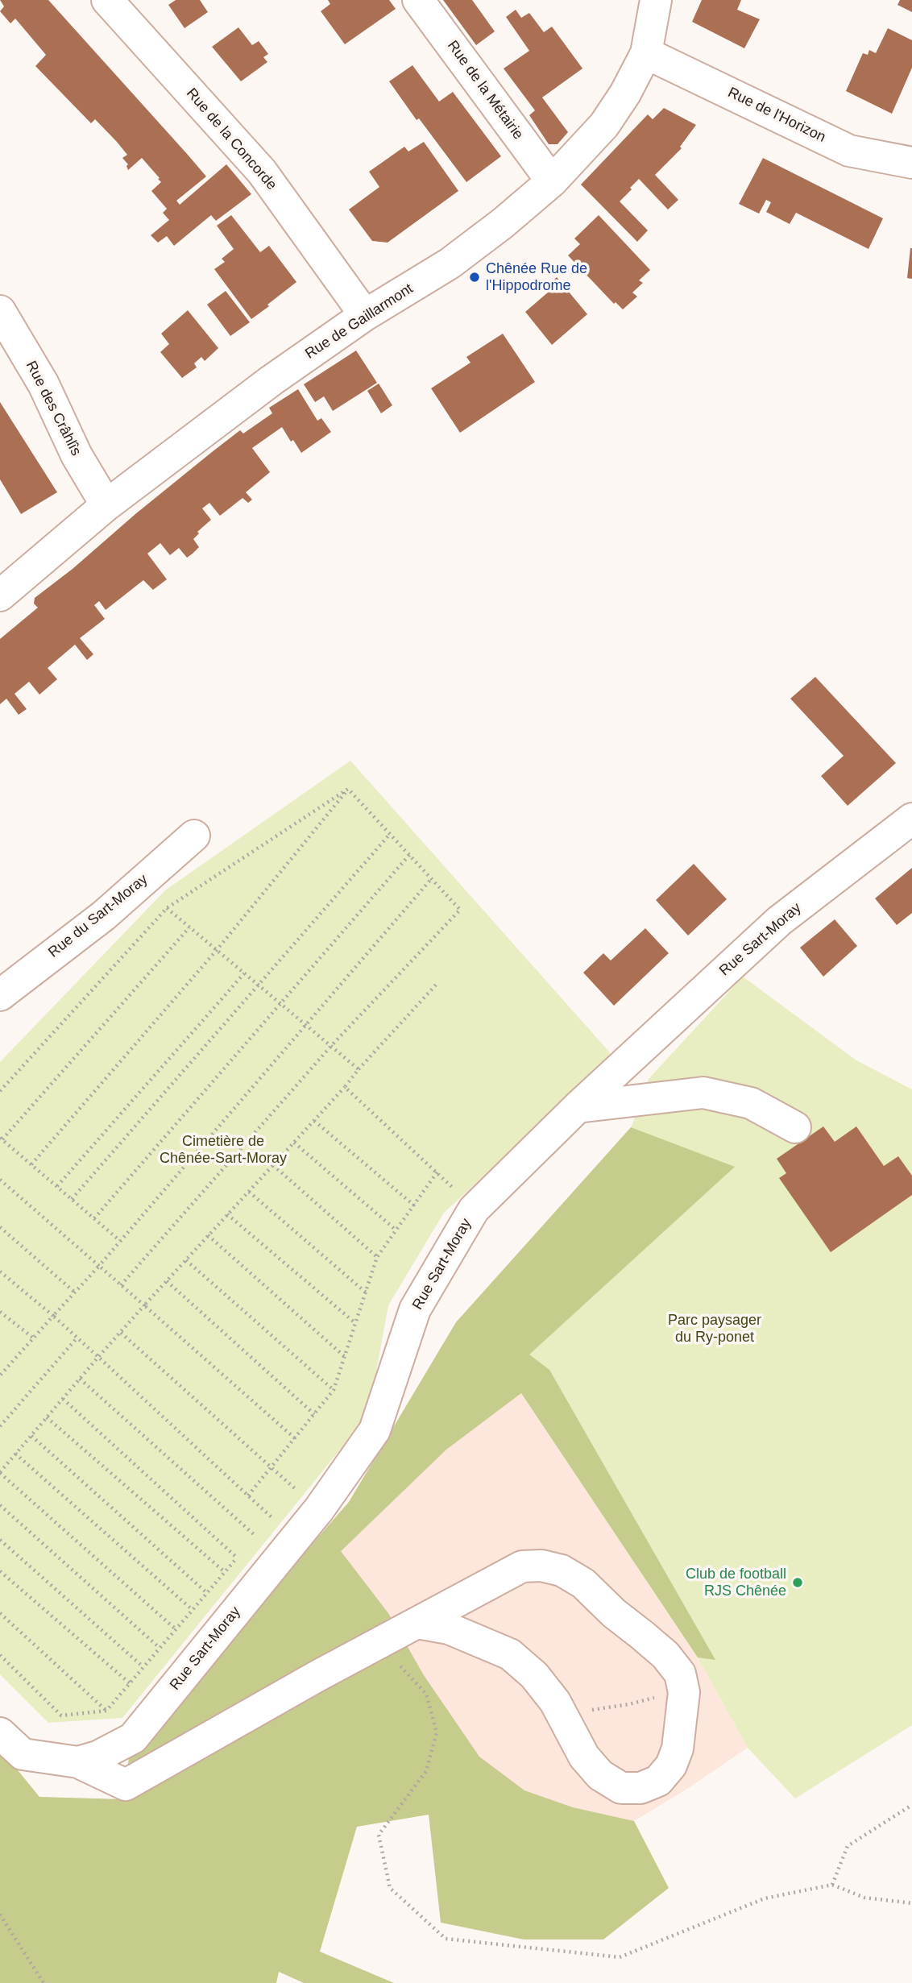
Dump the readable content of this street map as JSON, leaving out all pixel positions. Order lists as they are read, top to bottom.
{
  "streets": {
    "street": [
      "Rue de la Métairie",
      "Rue de l'Horizon",
      "Rue de la Concorde",
      "Rue de Gaillarmont",
      "Rue des Crâhlîs",
      "Rue du Sart-Moray",
      "Rue Sart-Moray"
    ]
  },
  "crossings": [
    ["Rue de la Métairie", "Rue de Gaillarmont"],
    ["Rue de l'Horizon", "Rue de Gaillarmont"],
    ["Rue de la Concorde", "Rue de Gaillarmont"],
    ["Rue de Gaillarmont", "Rue des Crâhlîs"]
  ],
  "parks": ["Cimetière de Chênée-Sart-Moray", "Parc paysager du Ry-ponet"],
  "places": ["Chênée Rue de l'Hippodrome", "Club de football RJS Chênée"]
}
